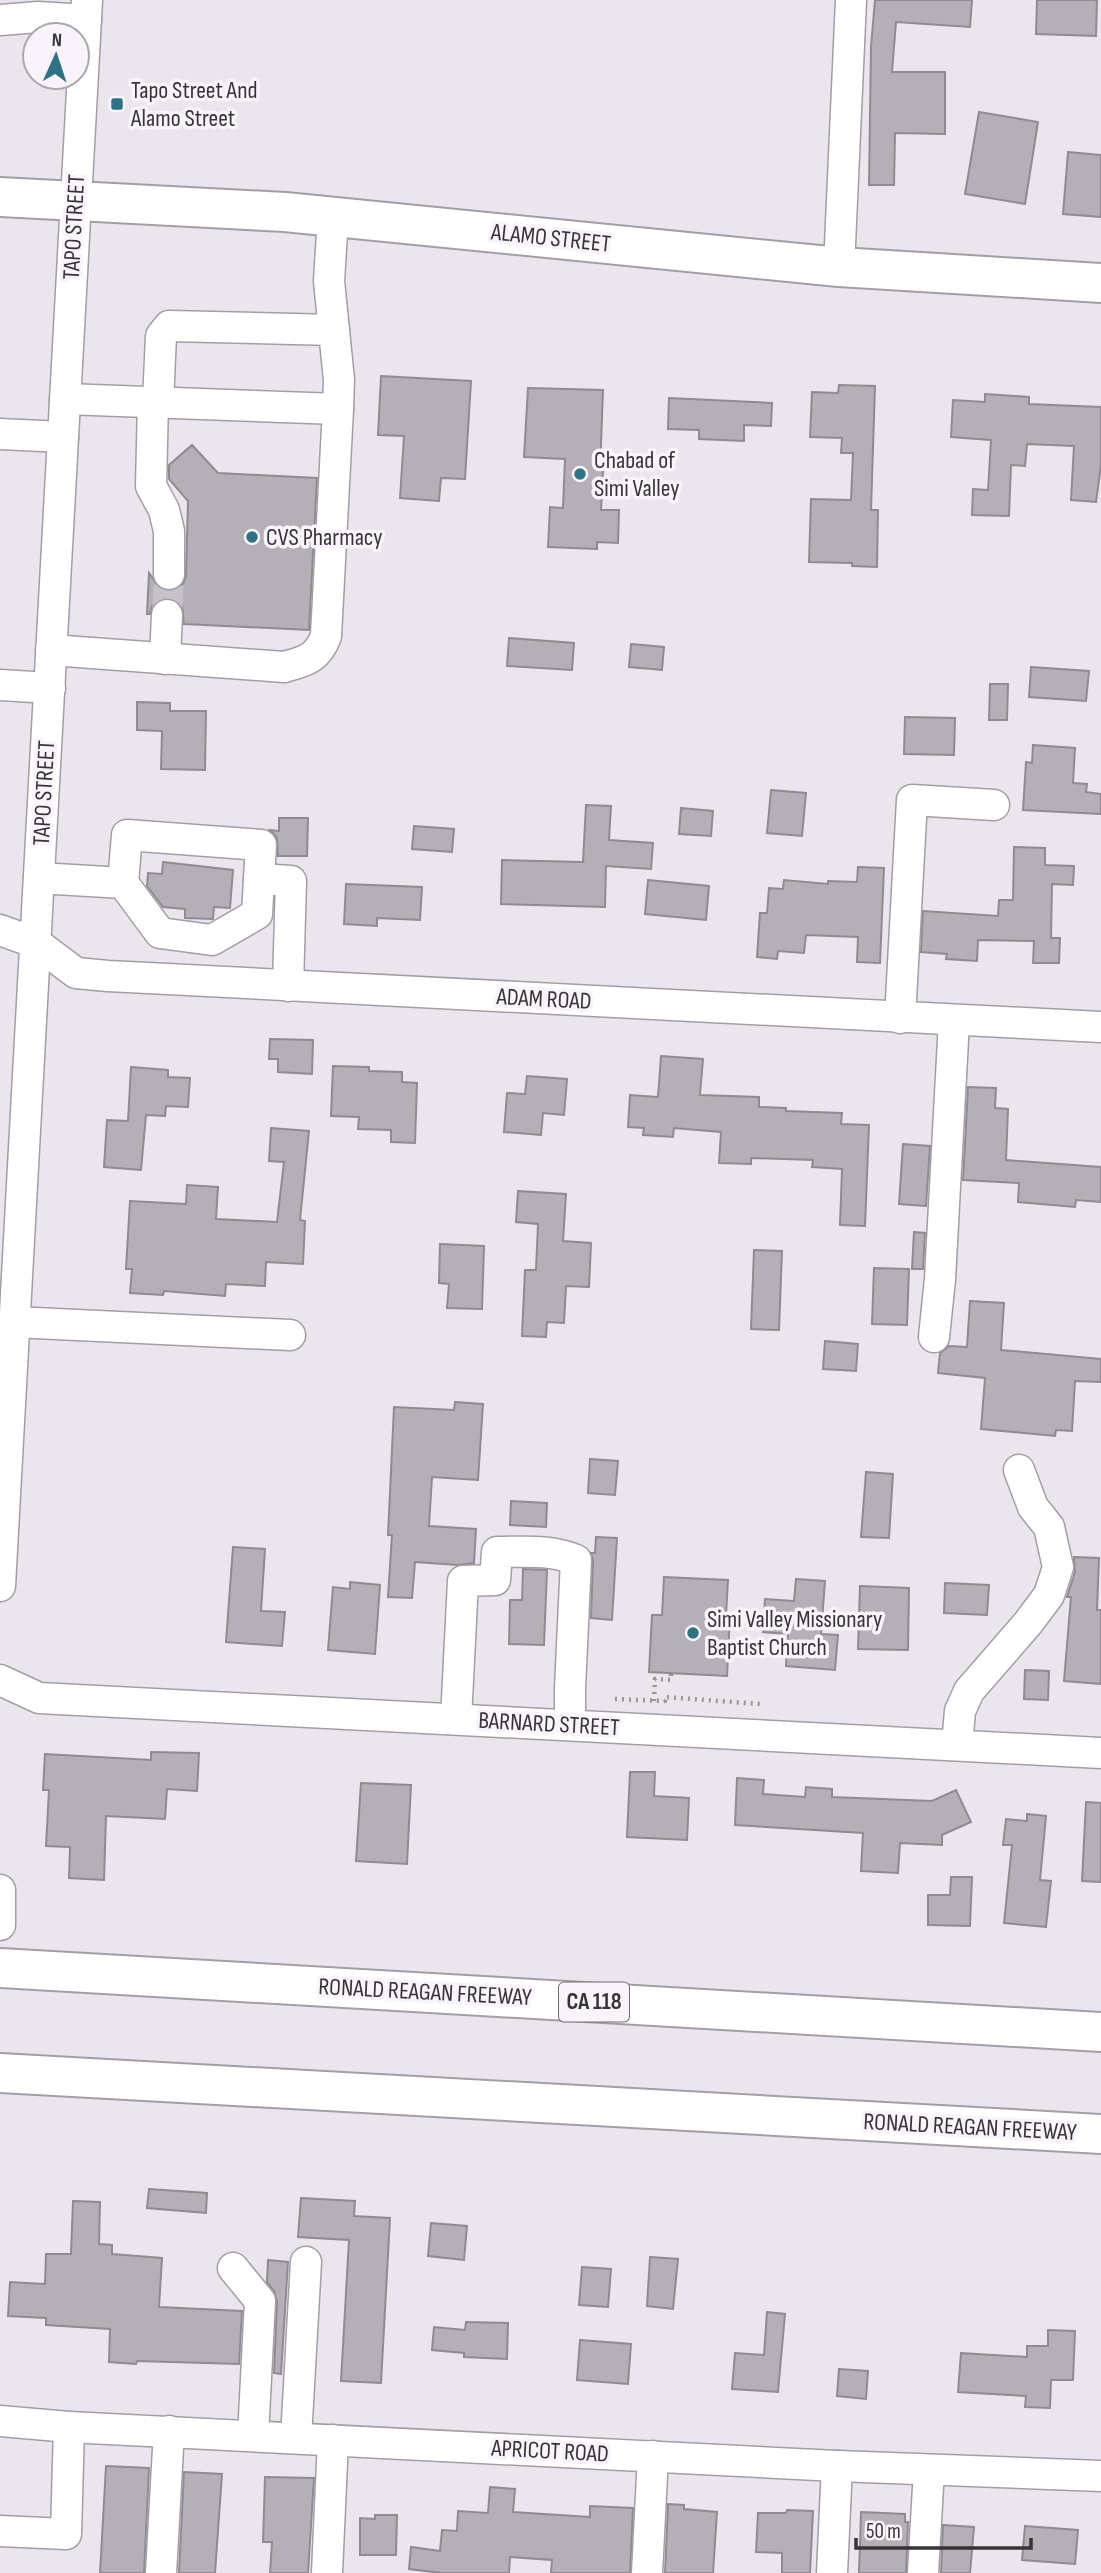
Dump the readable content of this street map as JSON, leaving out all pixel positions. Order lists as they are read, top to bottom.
{
  "streets": {
    "main road": ["ALAMO STREET", "RONALD REAGAN FREEWAY", "CA 118"],
    "street": [
      "TAPO STREET",
      "ADAM ROAD",
      "BARNARD STREET",
      "APRICOT ROAD"
    ]
  },
  "crossings": [
    ["TAPO STREET", "ALAMO STREET"],
    ["TAPO STREET", "ADAM ROAD"]
  ],
  "places": {
    "transit": ["Tapo Street And Alamo Street"],
    "other": ["Chabad of Simi Valley", "CVS Pharmacy", "Simi Valley Missionary Baptist Church"]
  },
  "scale_bar": "50 m",
  "north": "top"
}
